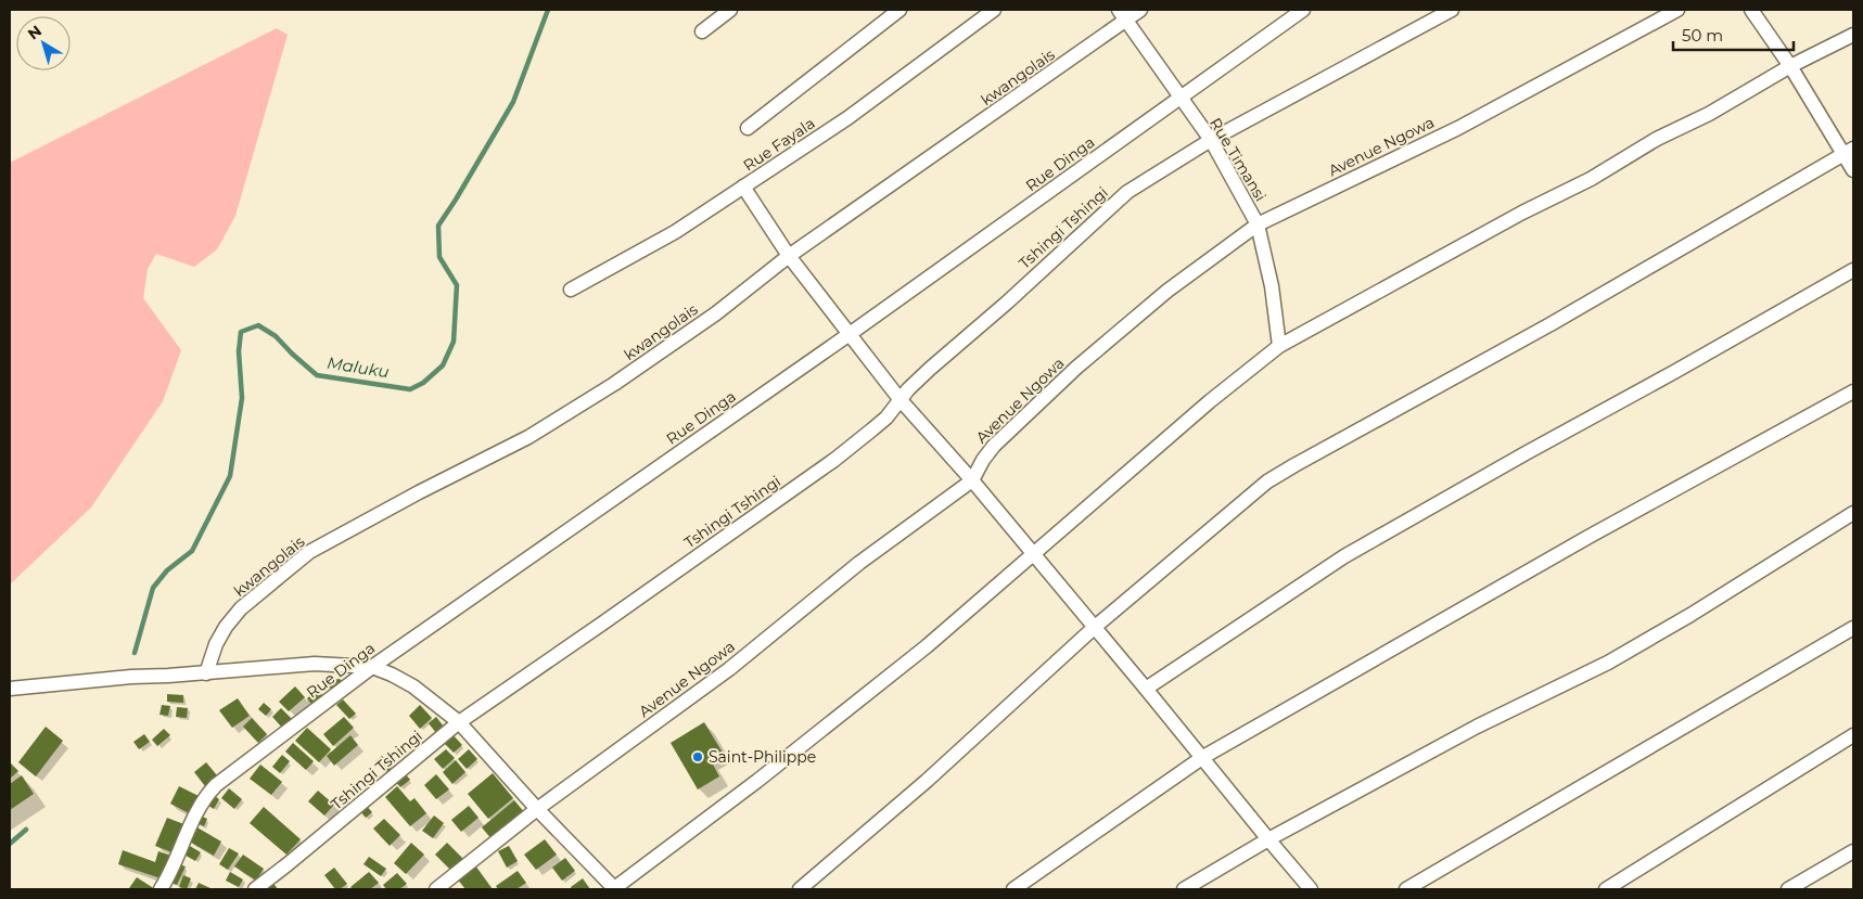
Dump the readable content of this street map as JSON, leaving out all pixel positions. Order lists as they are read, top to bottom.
{
  "streets": {
    "street": [
      "kwangolais",
      "Rue Fayala",
      "Avenue Ngowa",
      "Rue Timansi",
      "Rue Dinga",
      "Tshingi Tshingi"
    ]
  },
  "crossings": [
    ["kwangolais", "Rue Timansi"],
    ["Avenue Ngowa", "Rue Timansi"],
    ["Rue Timansi", "Rue Dinga"],
    ["Rue Timansi", "Tshingi Tshingi"]
  ],
  "water": ["Maluku"],
  "places": ["Saint-Philippe"],
  "scale_bar": "50 m",
  "north": "top left"
}
